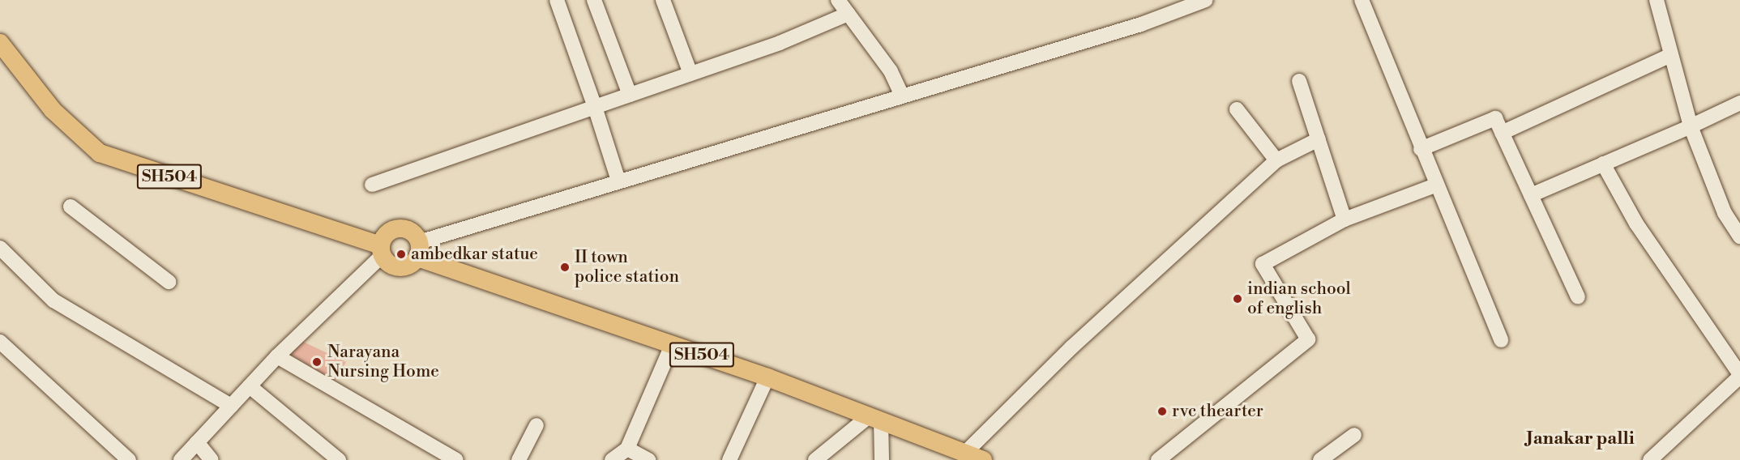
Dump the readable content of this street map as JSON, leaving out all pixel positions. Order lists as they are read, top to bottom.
{
  "streets": {
    "main road": ["SH504"]
  },
  "districts": ["Janakar palli"],
  "places": [
    "ambedkar statue",
    "II town police station",
    "indian school of english",
    "Narayana Nursing Home",
    "rvc thearter"
  ]
}
